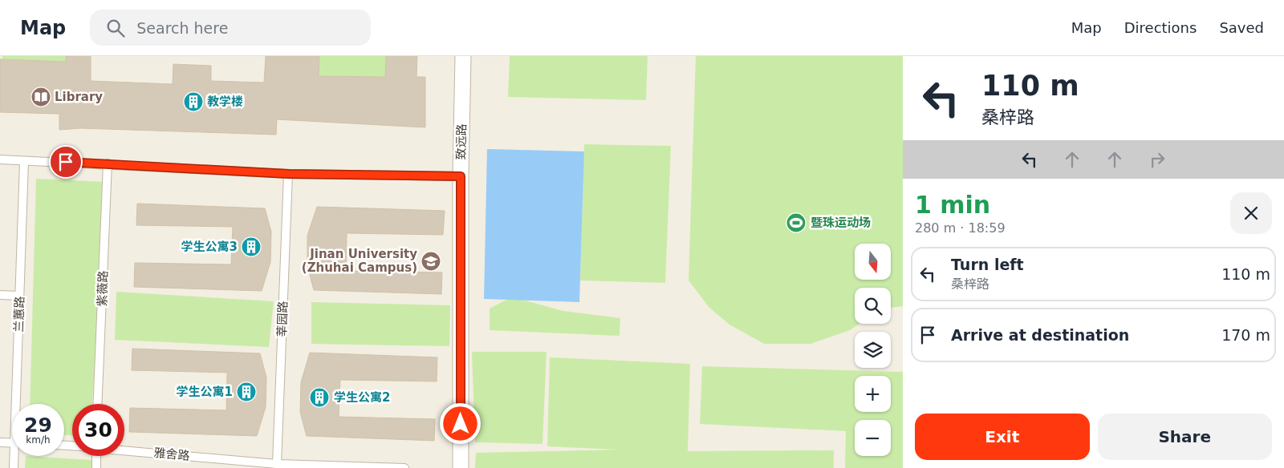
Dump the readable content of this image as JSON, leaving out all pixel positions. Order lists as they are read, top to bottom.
{
  "streets": {
    "street": ["致远路"],
    "lane": [
      "紫薇路",
      "兰蕙路",
      "莘园路",
      "雅舍路"
    ]
  },
  "crossings": [
    ["莘园路", "雅舍路"]
  ],
  "places": {
    "library": ["Library"],
    "building": [
      "教学楼",
      "学生公寓3",
      "学生公寓1",
      "学生公寓2"
    ],
    "sports": ["暨珠运动场"],
    "school or university": ["Jinan University (Zhuhai Campus)"]
  },
  "north": "bottom",
  "page": {
    "header": "Map",
    "search": "Search here",
    "nav": ["Map", "Directions", "Saved"],
    "turn": ["110 m", "桑梓路"],
    "heading": ["1 min", "280 m · 18:59"],
    "map_buttons": ["+", "−"],
    "list": [
      {
        "name": "Turn left",
        "note": "桑梓路",
        "value": "110 m"
      },
      {
        "name": "Arrive at destination",
        "value": "170 m"
      }
    ],
    "speed": "29 km/h",
    "limit": "30",
    "buttons": ["Exit", "Share"]
  }
}
